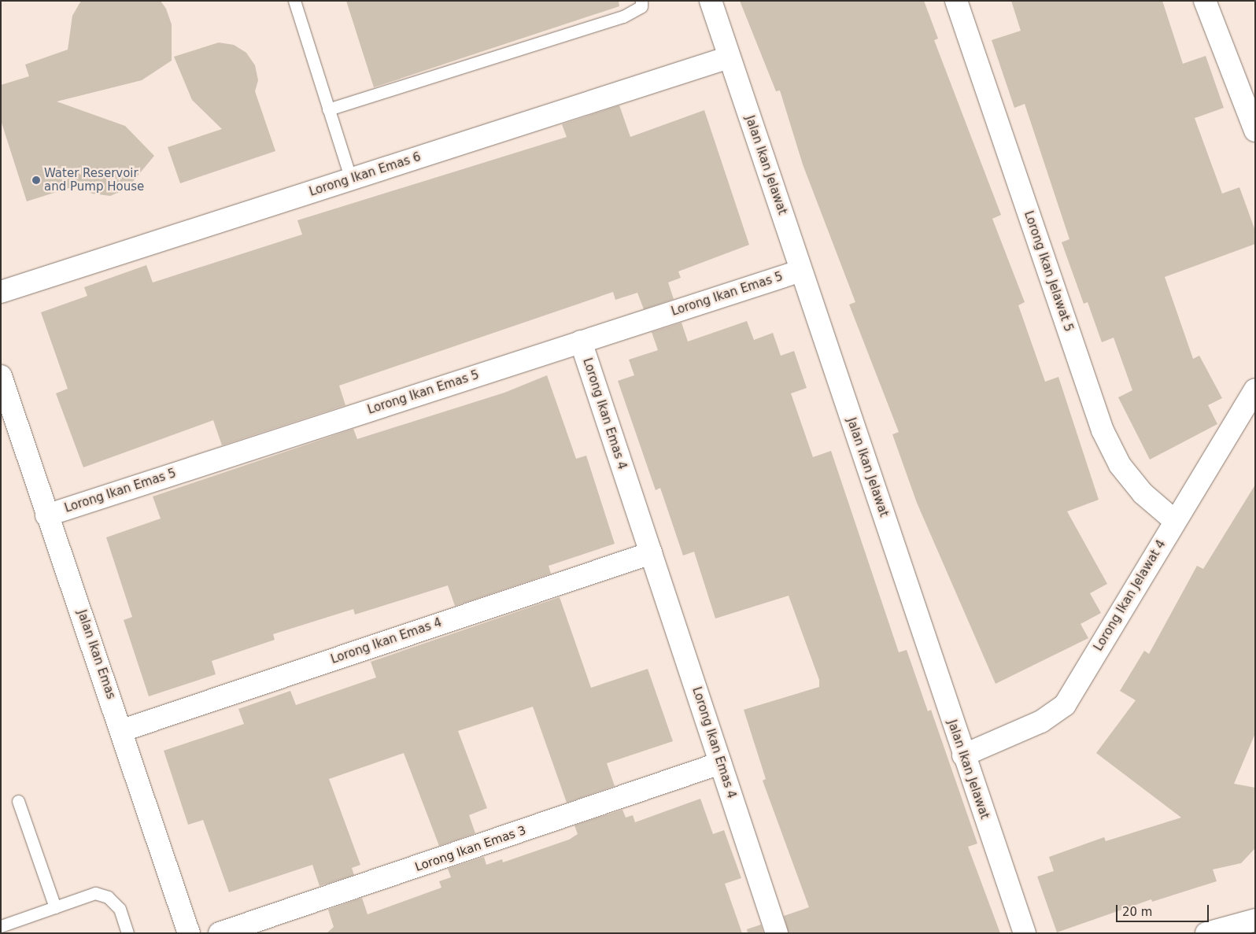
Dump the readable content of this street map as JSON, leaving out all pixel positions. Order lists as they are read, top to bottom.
{
  "streets": {
    "street": [
      "Jalan Ikan Jelawat",
      "Lorong Ikan Emas 6",
      "Lorong Ikan Jelawat 5",
      "Lorong Ikan Emas 5",
      "Lorong Ikan Emas 4",
      "Lorong Ikan Jelawat 4",
      "Jalan Ikan Emas",
      "Lorong Ikan Emas 3"
    ]
  },
  "crossings": [
    ["Jalan Ikan Jelawat", "Lorong Ikan Emas 6"],
    ["Jalan Ikan Jelawat", "Lorong Ikan Emas 5"],
    ["Jalan Ikan Jelawat", "Lorong Ikan Jelawat 4"],
    ["Lorong Ikan Jelawat 5", "Lorong Ikan Jelawat 4"],
    ["Lorong Ikan Emas 5", "Lorong Ikan Emas 4"],
    ["Lorong Ikan Emas 5", "Jalan Ikan Emas"],
    ["Lorong Ikan Emas 4", "Jalan Ikan Emas"],
    ["Lorong Ikan Emas 4", "Lorong Ikan Emas 3"]
  ],
  "places": ["Water Reservoir and Pump House"],
  "scale_bar": "20 m"
}
